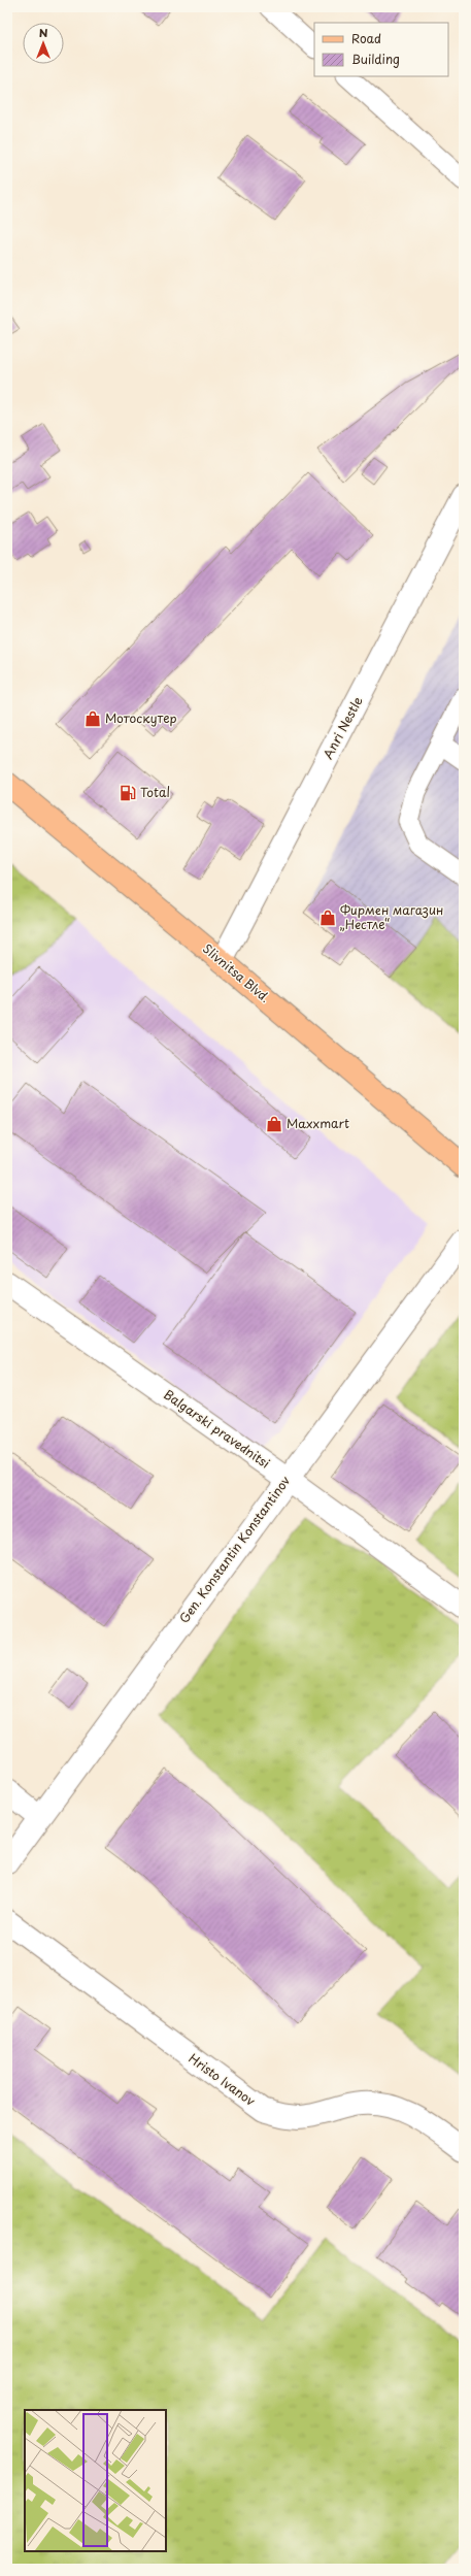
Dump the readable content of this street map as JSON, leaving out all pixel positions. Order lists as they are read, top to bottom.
{
  "streets": {
    "main road": ["Slivnitsa Blvd."],
    "street": [
      "Anri Nestle",
      "Balgarski pravednitsi",
      "Gen. Konstantin Konstantinov",
      "Hristo Ivanov"
    ]
  },
  "crossings": [
    ["Anri Nestle", "Slivnitsa Blvd."],
    ["Balgarski pravednitsi", "Gen. Konstantin Konstantinov"]
  ],
  "places": {
    "shop": ["Мотоскутер", "Фирмен магазин „Нестле“", "Maxxmart"],
    "fuel station": ["Total"]
  },
  "legend": ["Road", "Building"],
  "north": "top"
}
